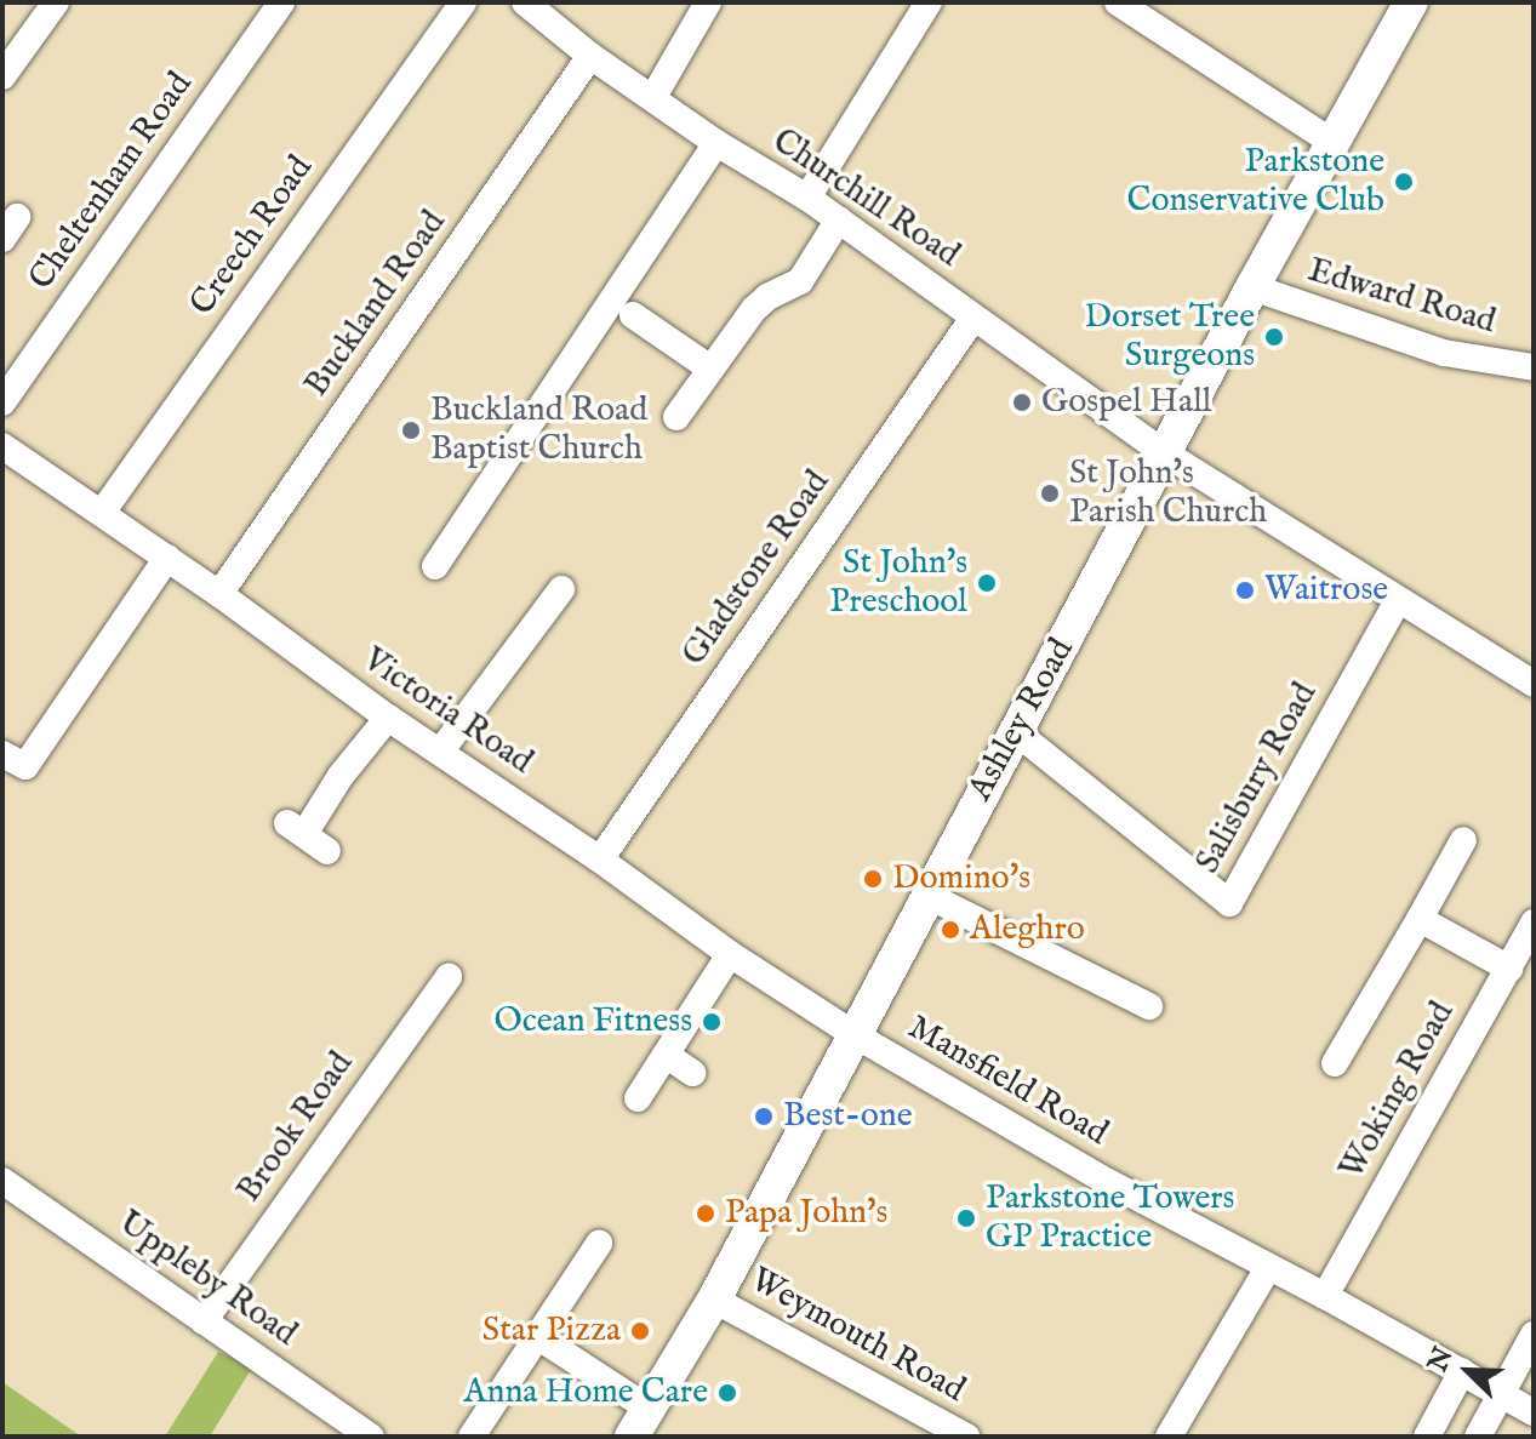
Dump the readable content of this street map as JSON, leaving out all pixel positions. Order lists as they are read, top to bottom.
{
  "streets": {
    "main road": ["Ashley Road"],
    "street": [
      "Cheltenham Road",
      "Churchill Road",
      "Creech Road",
      "Edward Road",
      "Buckland Road",
      "Gladstone Road",
      "Victoria Road",
      "Salisbury Road",
      "Mansfield Road",
      "Woking Road",
      "Brook Road",
      "Uppleby Road",
      "Weymouth Road"
    ]
  },
  "crossings": [
    ["Churchill Road", "Buckland Road"],
    ["Churchill Road", "Gladstone Road"],
    ["Churchill Road", "Ashley Road"],
    ["Churchill Road", "Salisbury Road"],
    ["Creech Road", "Victoria Road"],
    ["Edward Road", "Ashley Road"],
    ["Buckland Road", "Victoria Road"],
    ["Gladstone Road", "Victoria Road"],
    ["Victoria Road", "Ashley Road"],
    ["Victoria Road", "Mansfield Road"],
    ["Ashley Road", "Salisbury Road"],
    ["Ashley Road", "Mansfield Road"],
    ["Ashley Road", "Weymouth Road"],
    ["Mansfield Road", "Woking Road"],
    ["Brook Road", "Uppleby Road"]
  ],
  "places": [
    "Parkstone Conservative Club",
    "Dorset Tree Surgeons",
    "Gospel Hall",
    "Buckland Road Baptist Church",
    "St John's Parish Church",
    "St John's Preschool",
    "Waitrose",
    "Domino's",
    "Aleghro",
    "Ocean Fitness",
    "Best-one",
    "Papa John's",
    "Parkstone Towers GP Practice",
    "Star Pizza",
    "Anna Home Care"
  ],
  "north": "top left"
}
